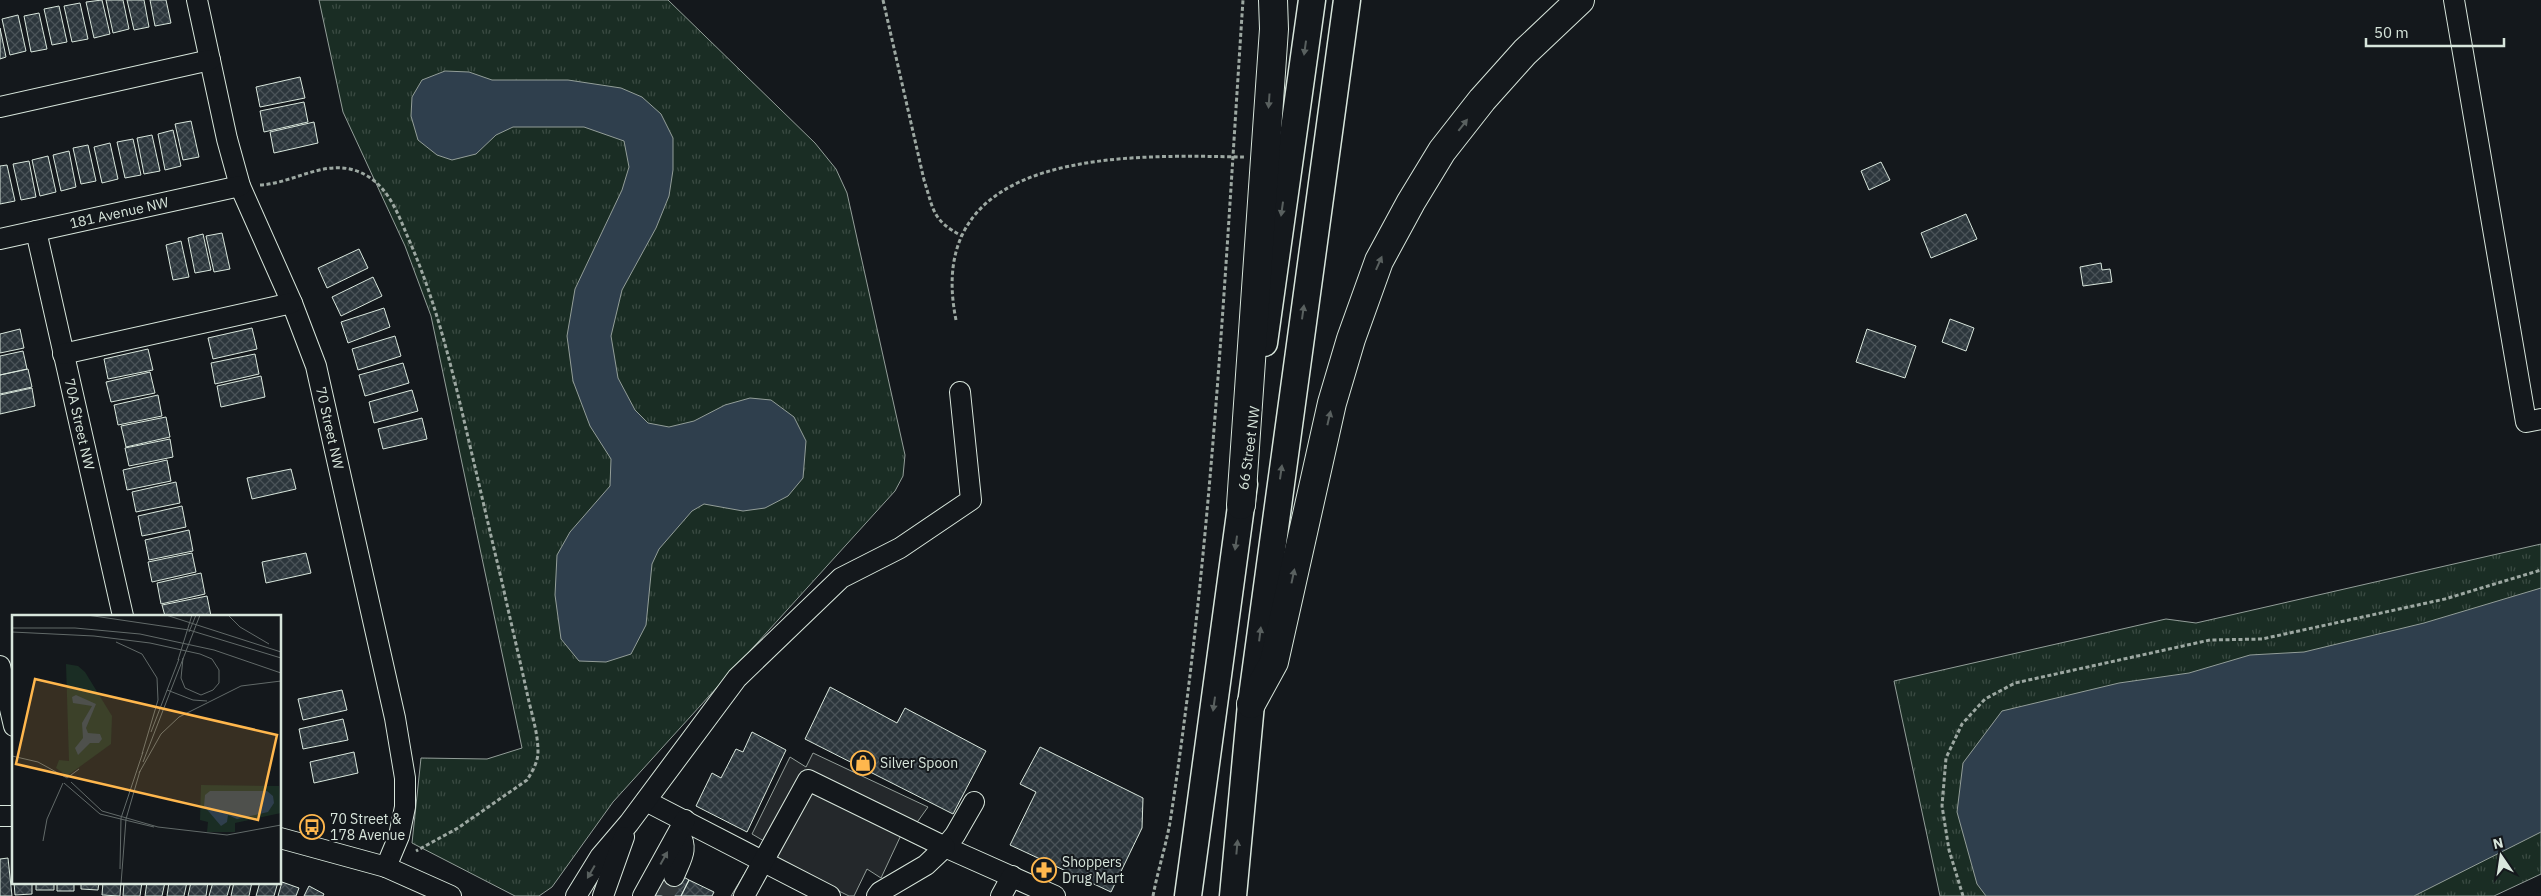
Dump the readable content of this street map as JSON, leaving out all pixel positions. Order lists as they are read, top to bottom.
{
  "streets": {
    "main road": ["66 Street NW"],
    "street": ["181 Avenue NW", "70A Street NW", "70 Street NW"]
  },
  "crossings": [
    ["181 Avenue NW", "70A Street NW"],
    ["181 Avenue NW", "70 Street NW"]
  ],
  "places": {
    "shop": ["Silver Spoon"],
    "bus stop": ["70 Street & 178 Avenue"],
    "pharmacy": ["Shoppers Drug Mart"]
  },
  "scale_bar": "50 m",
  "north": "top"
}
